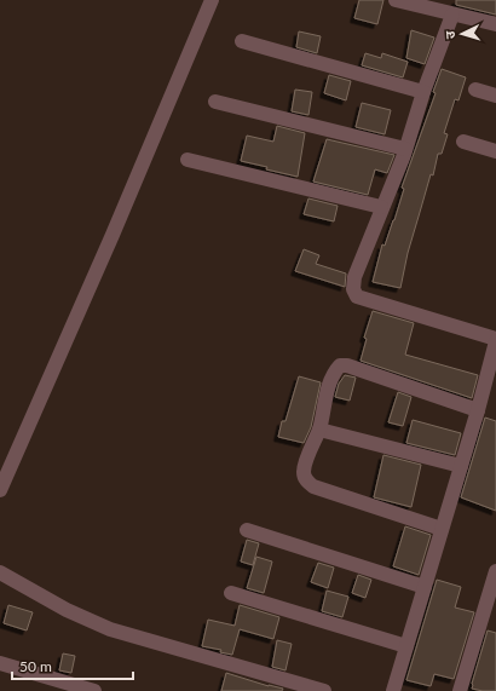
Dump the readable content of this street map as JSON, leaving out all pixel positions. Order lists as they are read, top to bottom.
{
  "scale_bar": "50 m",
  "north": "left"
}
